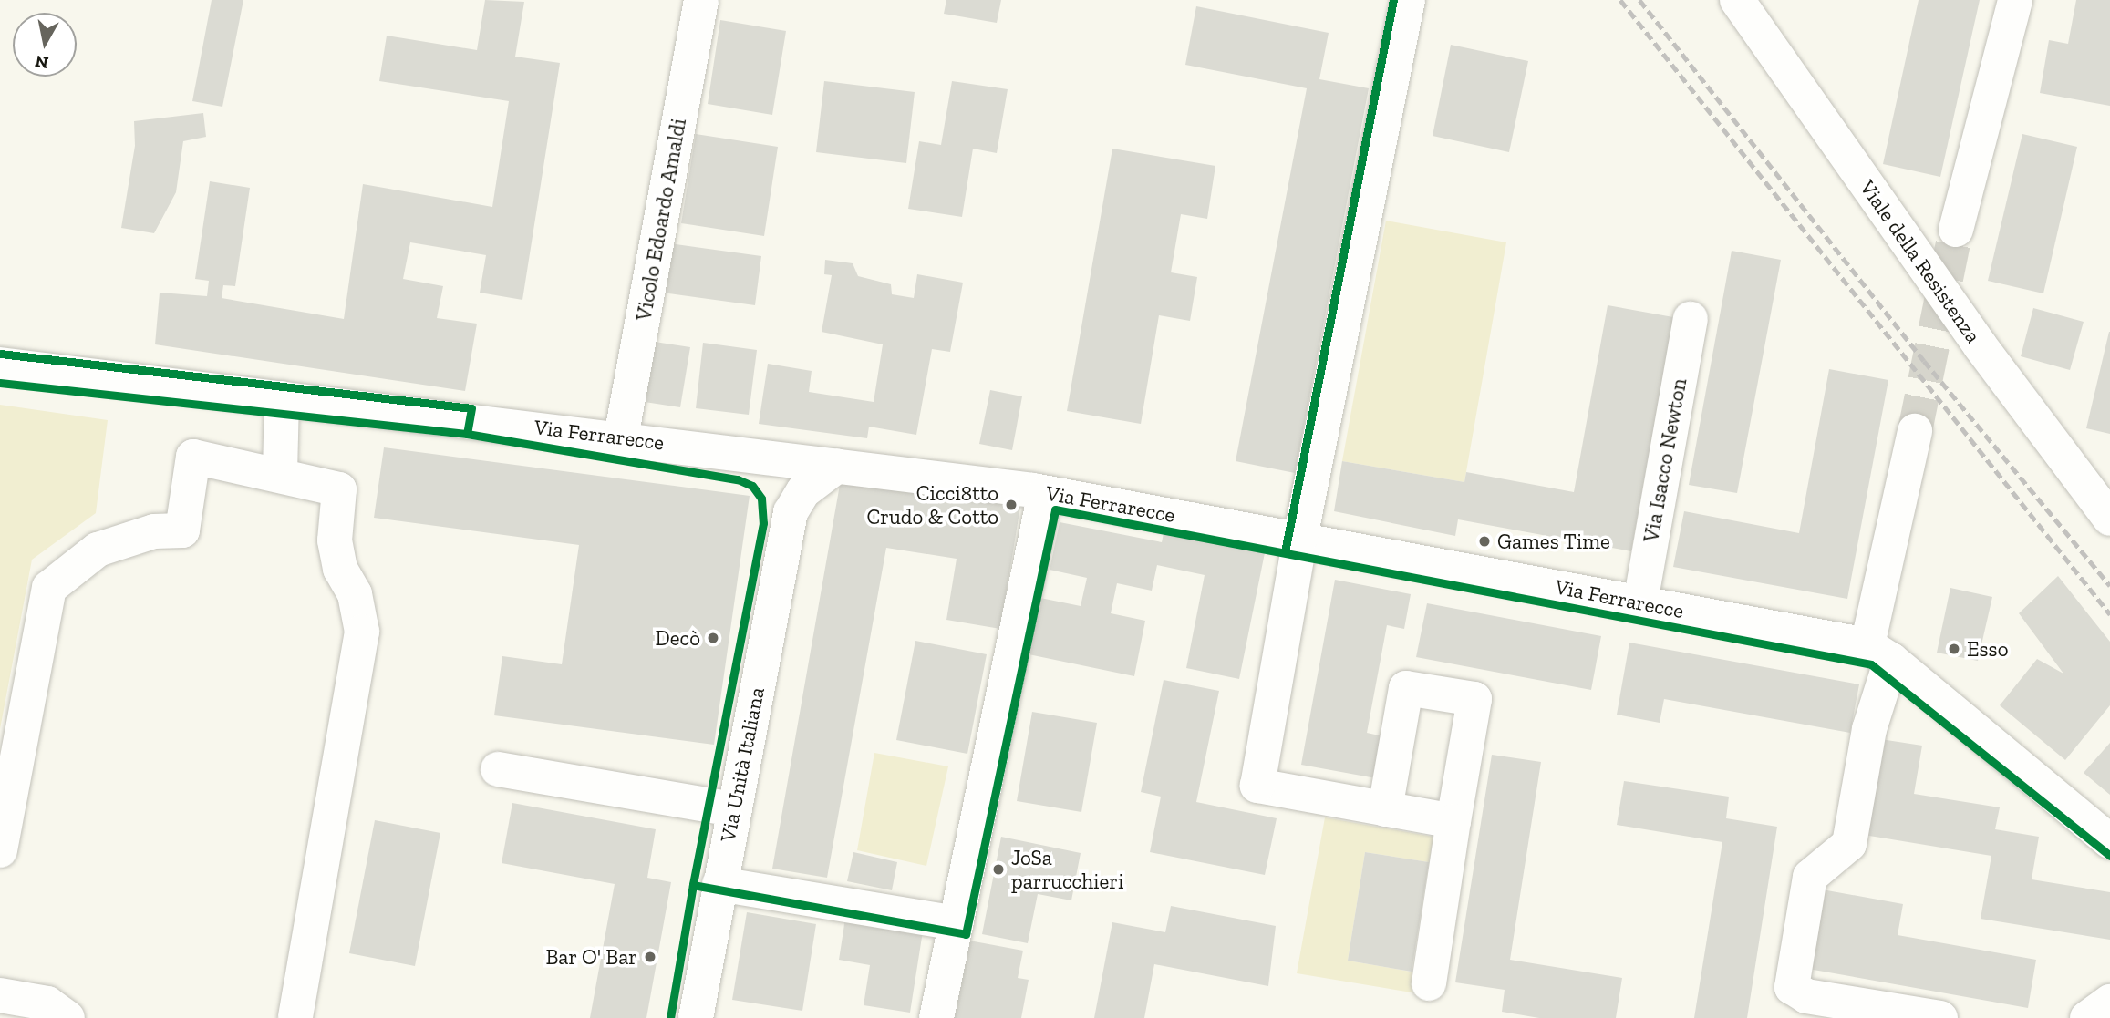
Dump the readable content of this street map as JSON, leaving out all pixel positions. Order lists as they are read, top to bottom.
{
  "streets": {
    "street": [
      "Vicolo Edoardo Amaldi",
      "Viale della Resistenza",
      "Via Ferrarecce",
      "Via Isacco Newton",
      "Via Unità Italiana"
    ]
  },
  "crossings": [
    ["Vicolo Edoardo Amaldi", "Via Ferrarecce"],
    ["Via Ferrarecce", "Via Isacco Newton"],
    ["Via Ferrarecce", "Via Unità Italiana"]
  ],
  "places": [
    "Cicci8tto Crudo & Cotto",
    "Games Time",
    "Decò",
    "Esso",
    "JoSa parrucchieri",
    "Bar O' Bar"
  ],
  "north": "bottom"
}
